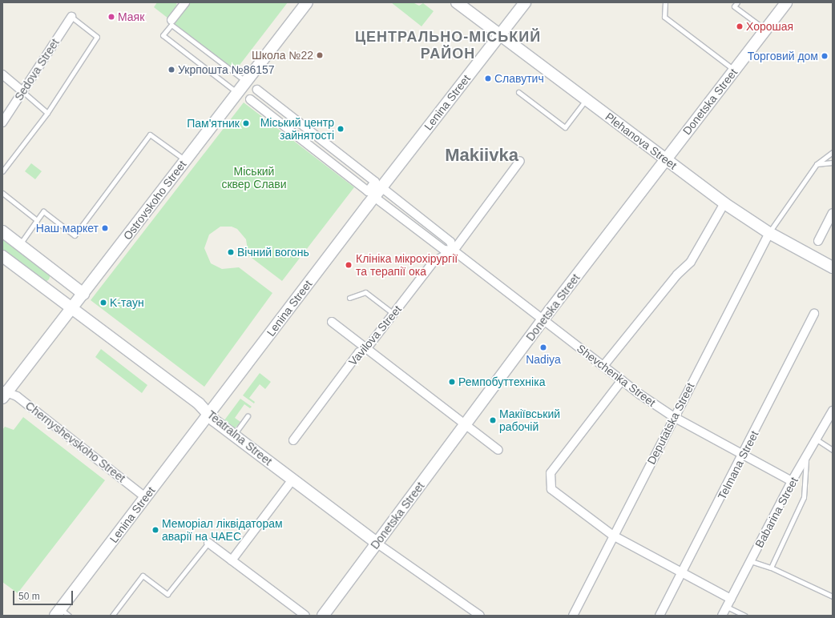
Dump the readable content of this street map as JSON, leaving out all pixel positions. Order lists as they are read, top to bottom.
{
  "streets": {
    "street": [
      "Sedova Street",
      "Donetska Street",
      "Lenina Street",
      "Plehanova Street",
      "Ostrovskoho Street",
      "Vavilova Street",
      "Shevchenka Street",
      "Deputatska Street",
      "Teatralna Street",
      "Chernyshevskoho Street",
      "Telmana Street",
      "Babarina Street"
    ]
  },
  "crossings": [
    ["Donetska Street", "Plehanova Street"],
    ["Donetska Street", "Shevchenka Street"],
    ["Donetska Street", "Teatralna Street"],
    ["Lenina Street", "Plehanova Street"],
    ["Lenina Street", "Shevchenka Street"],
    ["Lenina Street", "Teatralna Street"],
    ["Lenina Street", "Chernyshevskoho Street"],
    ["Plehanova Street", "Deputatska Street"],
    ["Ostrovskoho Street", "Teatralna Street"],
    ["Ostrovskoho Street", "Chernyshevskoho Street"],
    ["Vavilova Street", "Shevchenka Street"],
    ["Shevchenka Street", "Deputatska Street"],
    ["Shevchenka Street", "Telmana Street"],
    ["Shevchenka Street", "Babarina Street"]
  ],
  "districts": ["ЦЕНТРАЛЬНО-МІСЬКИЙ РАЙОН", "Makiivka"],
  "parks": ["Міський сквер Слави"],
  "places": [
    "Маяк",
    "Хорошая",
    "Школа №22",
    "Торговий дом",
    "Укрпошта №86157",
    "Славутич",
    "Пам'ятник",
    "Міський центр зайнятості",
    "Наш маркет",
    "Вічний вогонь",
    "Клініка мікрохірургії та терапії ока",
    "K-таун",
    "Nadiya",
    "Ремпобуттехніка",
    "Макіївський рабочій",
    "Меморіал ліквідаторам аварії на ЧАЕС"
  ],
  "scale_bar": "50 m"
}
